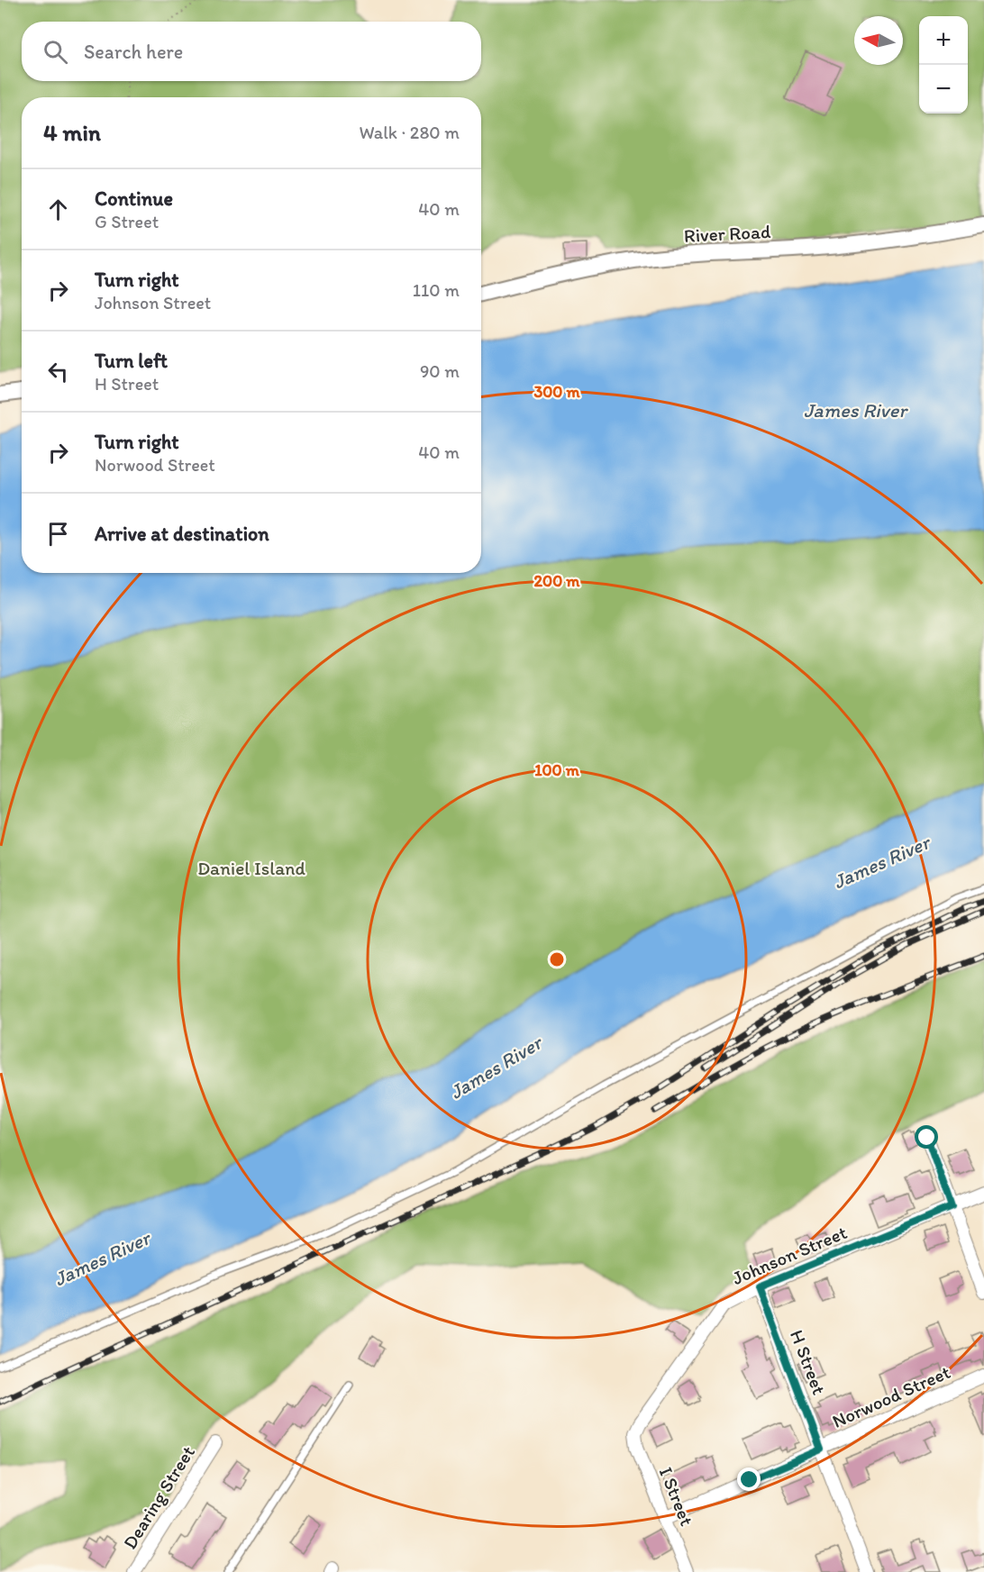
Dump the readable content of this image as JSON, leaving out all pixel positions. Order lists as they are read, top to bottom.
{
  "streets": {
    "street": [
      "River Road",
      "Johnson Street",
      "H Street",
      "Norwood Street",
      "I Street",
      "Dearing Street"
    ]
  },
  "crossings": [
    ["Johnson Street", "H Street"],
    ["Johnson Street", "I Street"],
    ["H Street", "Norwood Street"],
    ["Norwood Street", "I Street"]
  ],
  "water": ["James River"],
  "parks": ["Daniel Island"],
  "north": "left",
  "page": {
    "map_buttons": ["+", "−"],
    "search": "Search here",
    "heading": ["4 min", "Walk · 280 m"],
    "list": [
      ["Continue", "G Street", "40 m"],
      ["Turn right", "Johnson Street", "110 m"],
      ["Turn left", "H Street", "90 m"],
      ["Turn right", "Norwood Street", "40 m"],
      "Arrive at destination"
    ]
  },
  "rings": ["300 m", "200 m", "100 m"]
}
